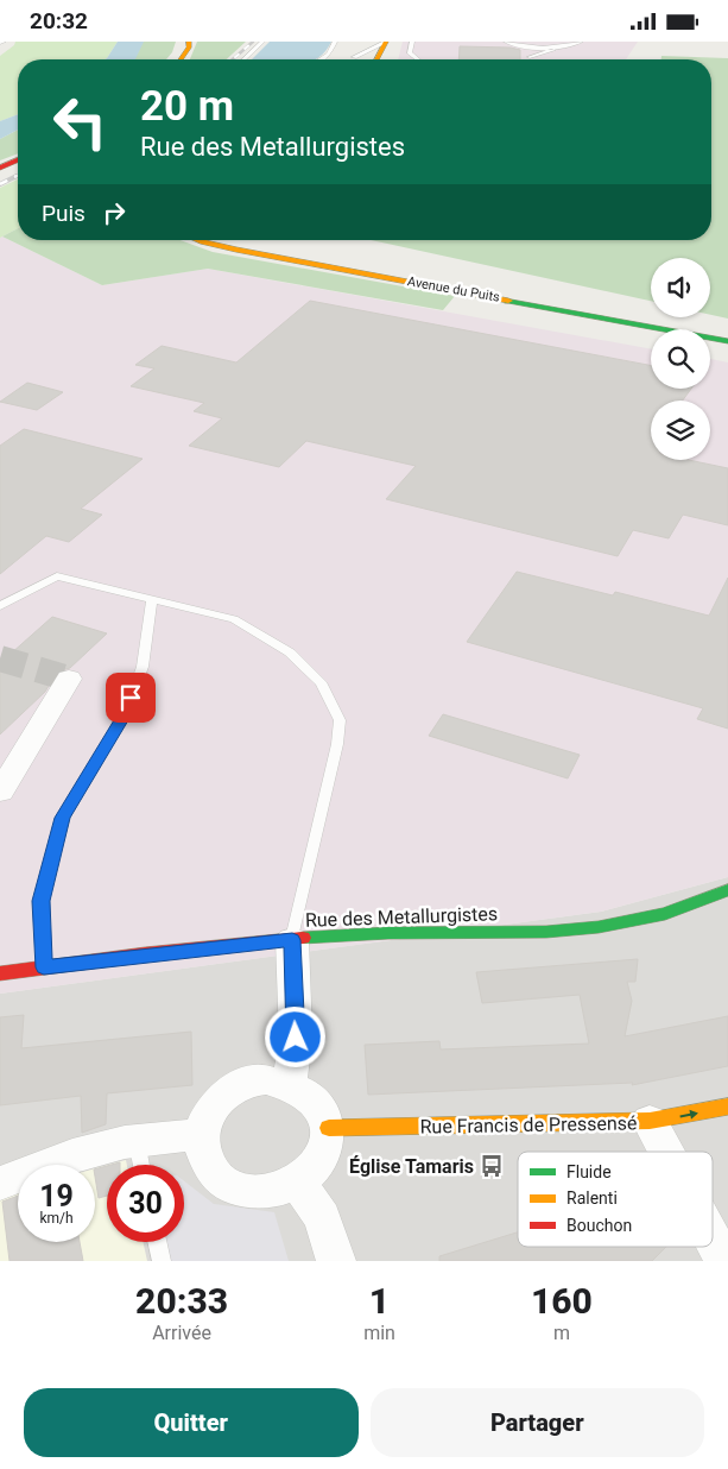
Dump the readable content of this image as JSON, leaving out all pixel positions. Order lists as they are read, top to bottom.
{
  "streets": {
    "main road": ["Avenue du Puits", "Rue des Metallurgistes", "Rue Francis de Pressensé"]
  },
  "places": {
    "bus stop": ["Église Tamaris"]
  },
  "legend": ["Fluide", "Ralenti", "Bouchon"],
  "page": {
    "status": "20:32",
    "turn": ["20 m", "Rue des Metallurgistes"],
    "then": "Puis",
    "speed": "19 km/h",
    "limit": "30",
    "eta": [
      "20:33",
      "Arrivée",
      "1",
      "min",
      "160",
      "m"
    ],
    "buttons": ["Quitter", "Partager"]
  }
}
